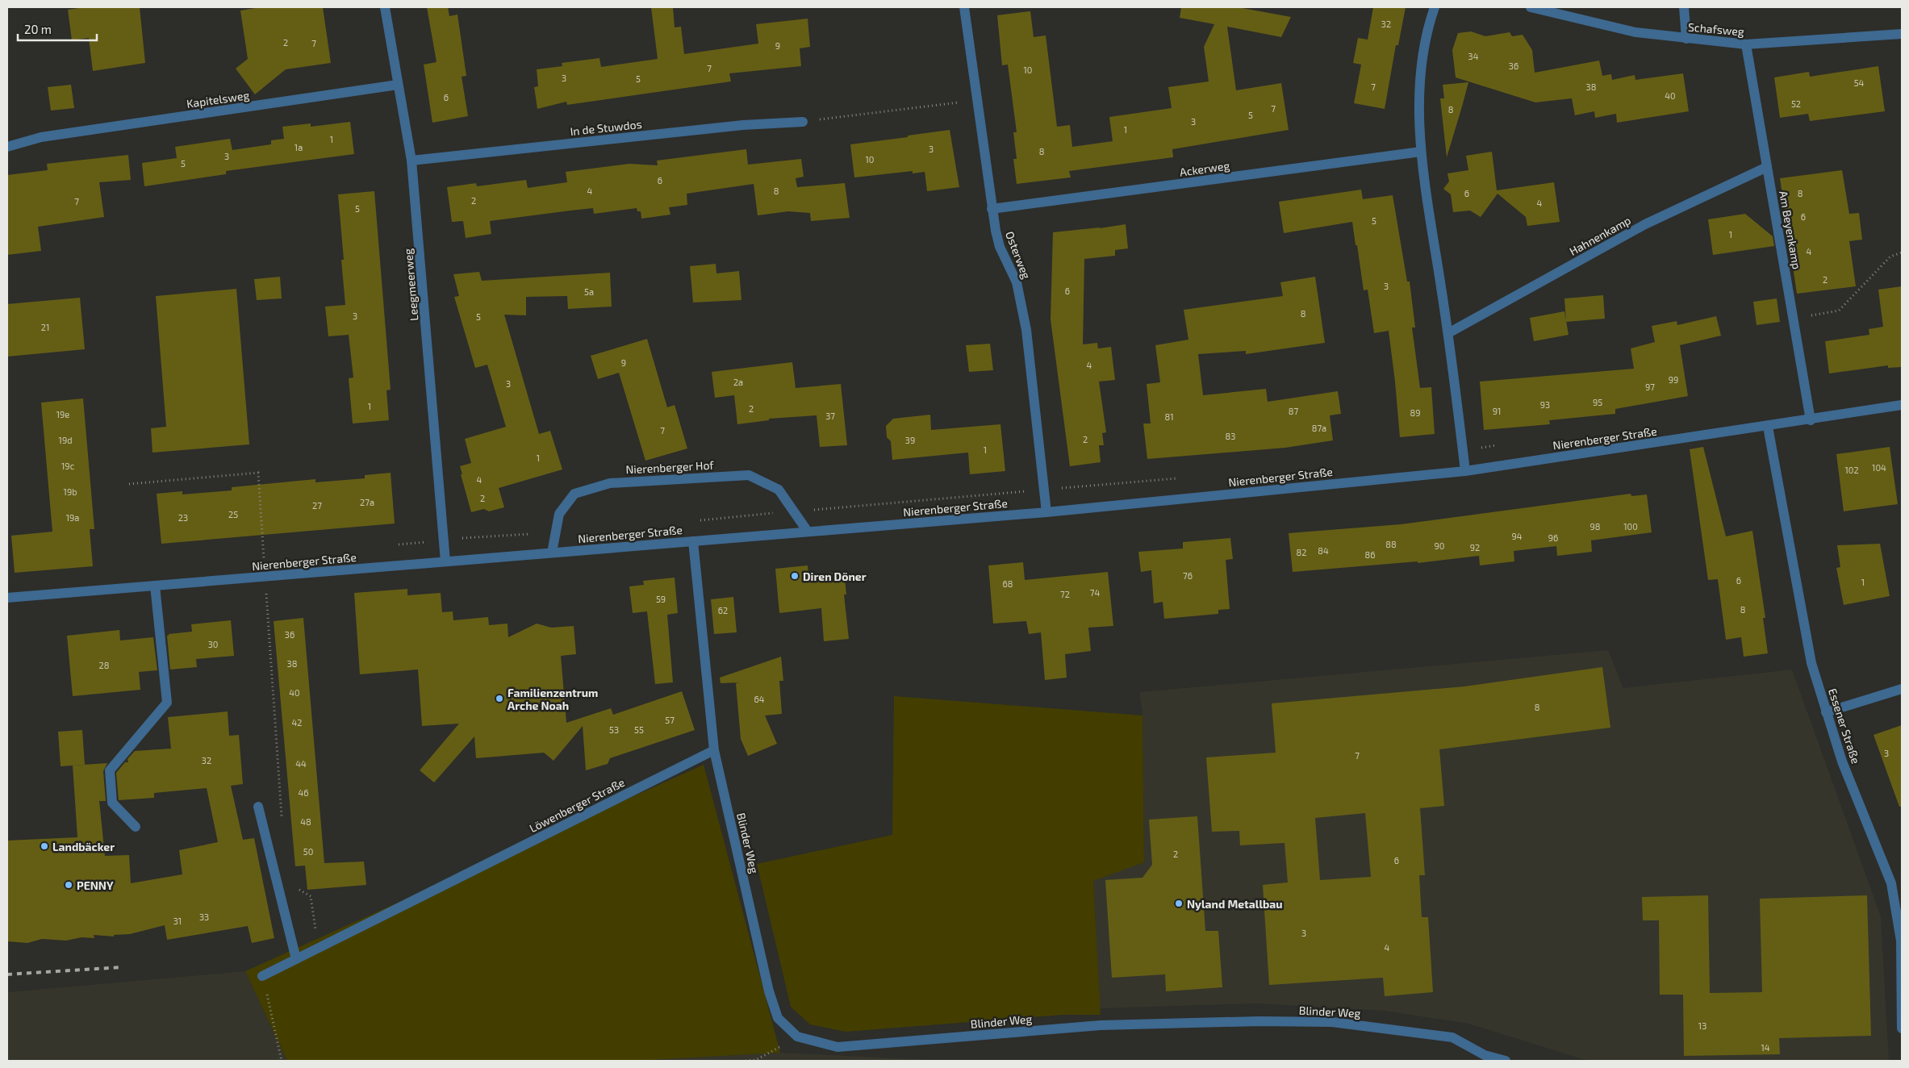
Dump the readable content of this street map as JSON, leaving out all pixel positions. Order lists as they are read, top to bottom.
{
  "streets": {
    "street": [
      "Schafsweg",
      "Kapitelsweg",
      "In de Stuwdos",
      "Ackerweg",
      "Am Beyenkamp",
      "Hahnenkamp",
      "Osterweg",
      "Leegmeerweg",
      "Nierenberger Straße",
      "Nierenberger Hof",
      "Essener Straße",
      "Löwenberger Straße",
      "Blinder Weg"
    ]
  },
  "crossings": [
    ["Schafsweg", "Am Beyenkamp"],
    ["Kapitelsweg", "Leegmeerweg"],
    ["In de Stuwdos", "Leegmeerweg"],
    ["Ackerweg", "Osterweg"],
    ["Am Beyenkamp", "Hahnenkamp"],
    ["Am Beyenkamp", "Nierenberger Straße"],
    ["Osterweg", "Nierenberger Straße"],
    ["Leegmeerweg", "Nierenberger Straße"],
    ["Nierenberger Straße", "Nierenberger Hof"],
    ["Nierenberger Straße", "Essener Straße"],
    ["Löwenberger Straße", "Blinder Weg"]
  ],
  "places": [
    "Diren Döner",
    "Familienzentrum Arche Noah",
    "Landbäcker",
    "PENNY",
    "Nyland Metallbau"
  ],
  "house_numbers": [
    "32",
    "2",
    "7",
    "9",
    "34",
    "36",
    "7",
    "10",
    "3",
    "5",
    "54",
    "7",
    "38",
    "40",
    "6",
    "52",
    "7",
    "8",
    "5",
    "3",
    "1",
    "1",
    "1a",
    "3",
    "8",
    "3",
    "10",
    "5",
    "6",
    "4",
    "8",
    "6",
    "8",
    "2",
    "7",
    "4",
    "5",
    "6",
    "5",
    "1",
    "4",
    "2",
    "3",
    "6",
    "5a",
    "8",
    "3",
    "5",
    "21",
    "9",
    "4",
    "99",
    "2a",
    "3",
    "97",
    "95",
    "93",
    "1",
    "2",
    "87",
    "91",
    "89",
    "19e",
    "37",
    "81",
    "87a",
    "7",
    "83",
    "2",
    "19d",
    "39",
    "1",
    "1",
    "19c",
    "104",
    "102",
    "4",
    "19b",
    "2",
    "27a",
    "27",
    "25",
    "19a",
    "23",
    "98",
    "100",
    "94",
    "96",
    "88",
    "90",
    "92",
    "84",
    "82",
    "86",
    "76",
    "6",
    "1",
    "68",
    "74",
    "72",
    "59",
    "8",
    "62",
    "36",
    "30",
    "38",
    "28",
    "40",
    "64",
    "8",
    "57",
    "42",
    "53",
    "55",
    "3",
    "7",
    "32",
    "44",
    "46",
    "48",
    "50",
    "2",
    "6",
    "33",
    "31",
    "3",
    "4",
    "13",
    "14"
  ],
  "scale_bar": "20 m"
}
